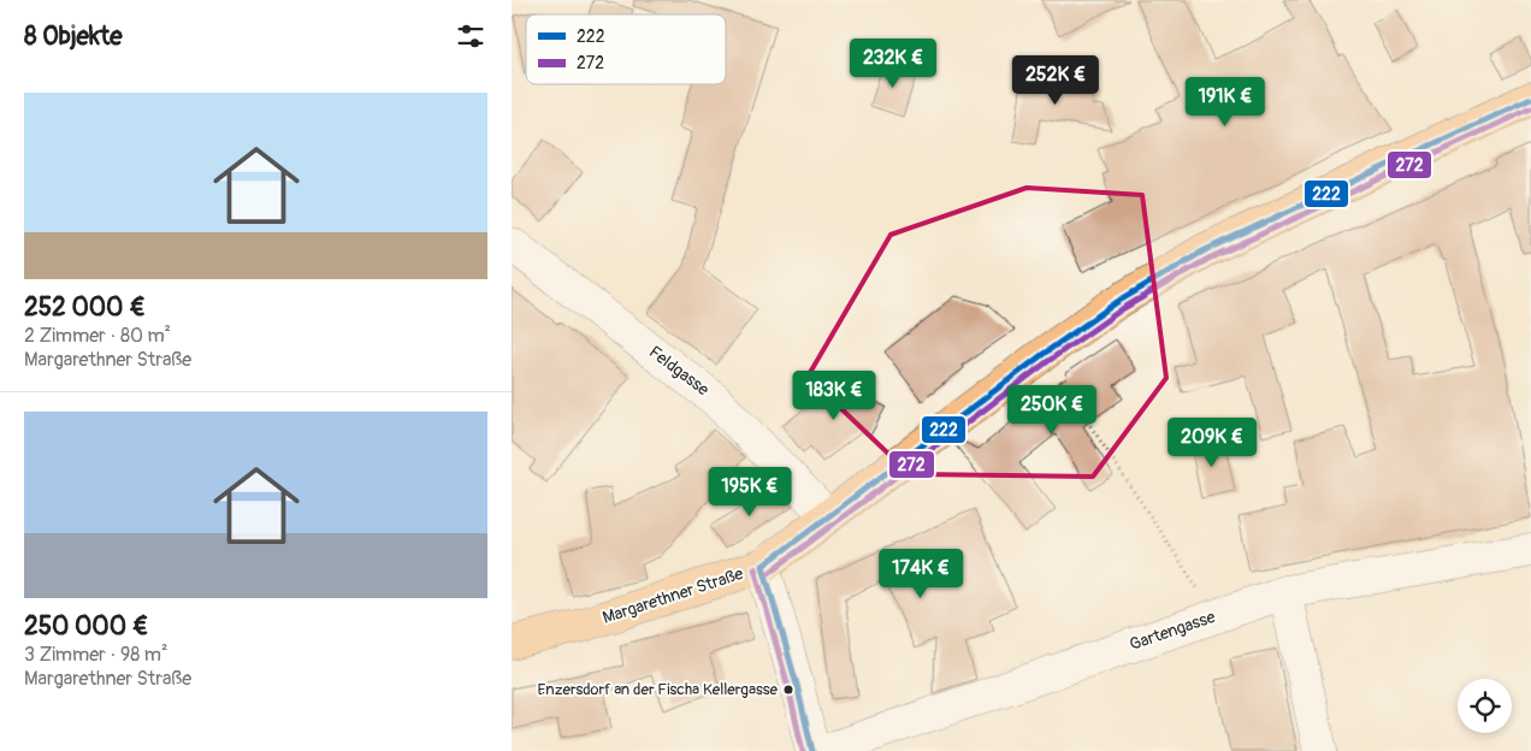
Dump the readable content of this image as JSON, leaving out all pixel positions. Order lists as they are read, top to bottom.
{
  "streets": {
    "main road": ["Margarethner Straße"],
    "street": ["Feldgasse", "Gartengasse"]
  },
  "crossings": [
    ["Feldgasse", "Margarethner Straße"]
  ],
  "places": ["Enzersdorf an der Fischa Kellergasse"],
  "lines": ["transit line 222", "transit line 272"],
  "legend": ["222", "272"],
  "page": {
    "heading": "8 Objekte",
    "price": [
      "232K €",
      "252K €",
      "191K €",
      "183K €",
      "250K €",
      "209K €",
      "195K €",
      "174K €"
    ],
    "list": [
      {
        "name": "252 000 €",
        "note": "2 Zimmer · 80 m² · Margarethner Straße"
      },
      {
        "name": "250 000 €",
        "note": "3 Zimmer · 98 m² · Margarethner Straße"
      }
    ]
  }
}
